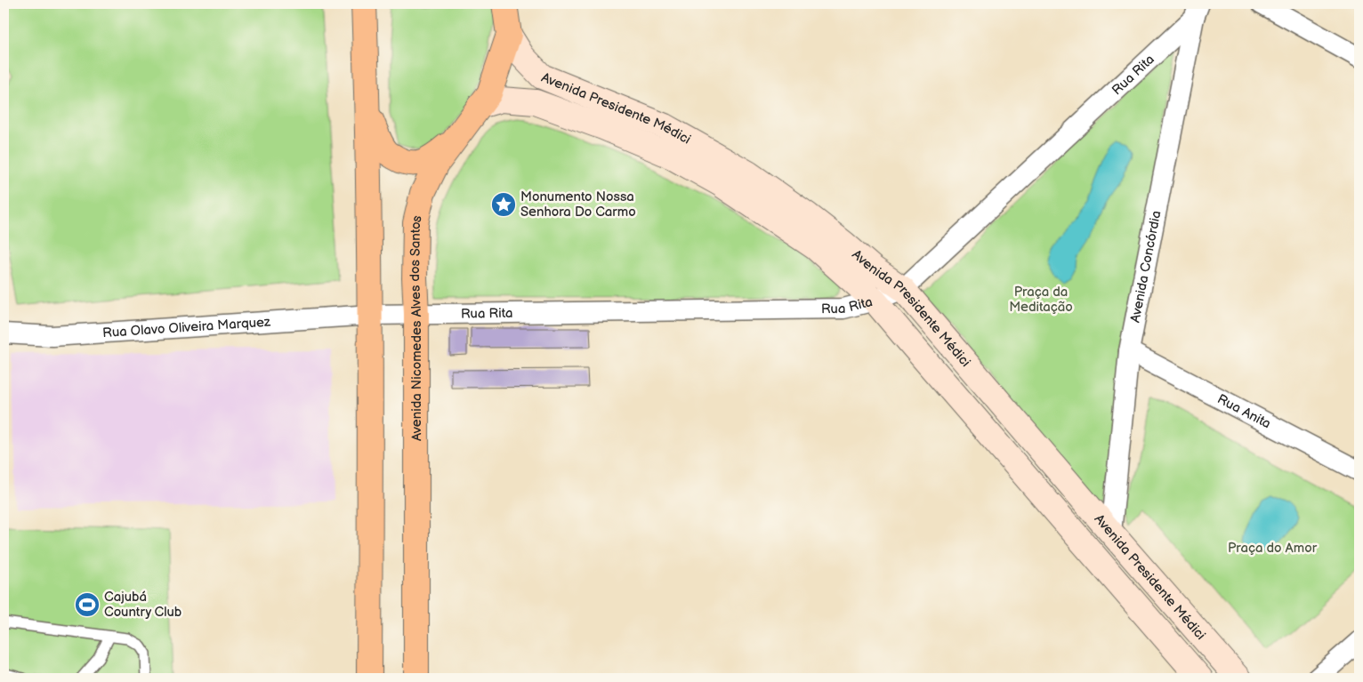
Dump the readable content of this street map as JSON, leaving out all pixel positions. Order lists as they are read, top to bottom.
{
  "streets": {
    "main road": ["Avenida Presidente Médici", "Avenida Nicomedes Alves dos Santos"],
    "street": [
      "Rua Rita",
      "Avenida Concórdia",
      "Rua Olavo Oliveira Marquez",
      "Rua Anita"
    ]
  },
  "crossings": [
    ["Rua Rita", "Avenida Presidente Médici"],
    ["Rua Rita", "Avenida Concórdia"],
    ["Rua Rita", "Rua Olavo Oliveira Marquez"],
    ["Rua Rita", "Avenida Nicomedes Alves dos Santos"],
    ["Avenida Presidente Médici", "Avenida Concórdia"],
    ["Avenida Presidente Médici", "Avenida Nicomedes Alves dos Santos"],
    ["Avenida Concórdia", "Rua Anita"]
  ],
  "parks": ["Praça da Meditação", "Praça do Amor"],
  "places": {
    "place": ["Monumento Nossa Senhora Do Carmo"],
    "sports": ["Cajubá Country Club"]
  }
}
